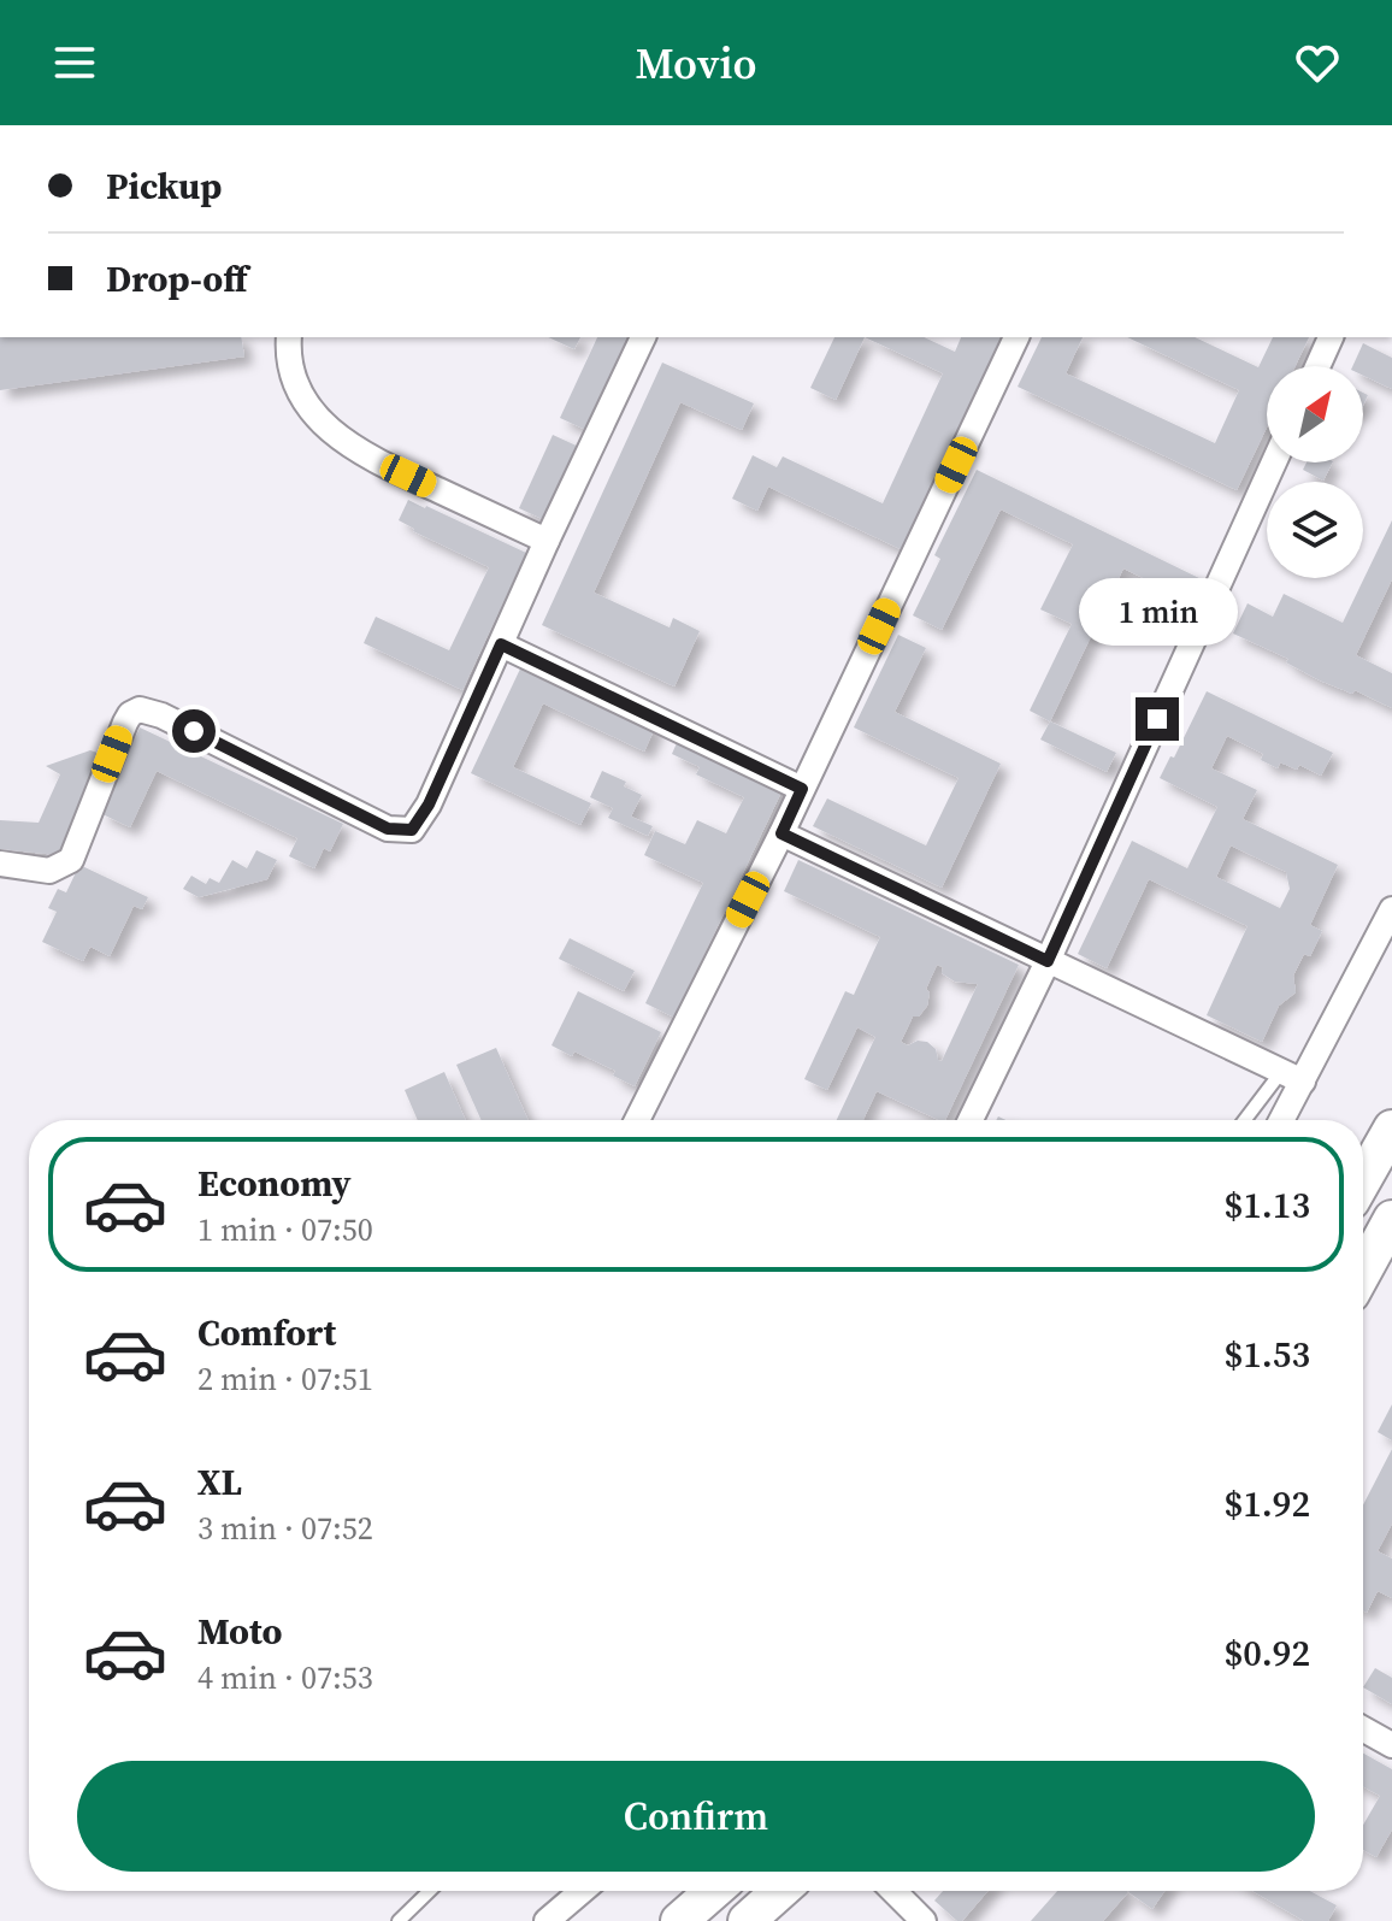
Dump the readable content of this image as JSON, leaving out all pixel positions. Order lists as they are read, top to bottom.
{
  "north": "top right",
  "page": {
    "header": "Movio",
    "banner": ["Pickup", "Drop-off"],
    "bubble": "1 min",
    "list": [
      {
        "name": "Economy",
        "note": "1 min · 07:50",
        "value": "$1.13"
      },
      {
        "name": "Comfort",
        "note": "2 min · 07:51",
        "value": "$1.53"
      },
      {
        "name": "XL",
        "note": "3 min · 07:52",
        "value": "$1.92"
      },
      {
        "name": "Moto",
        "note": "4 min · 07:53",
        "value": "$0.92"
      }
    ],
    "buttons": "Confirm"
  }
}
